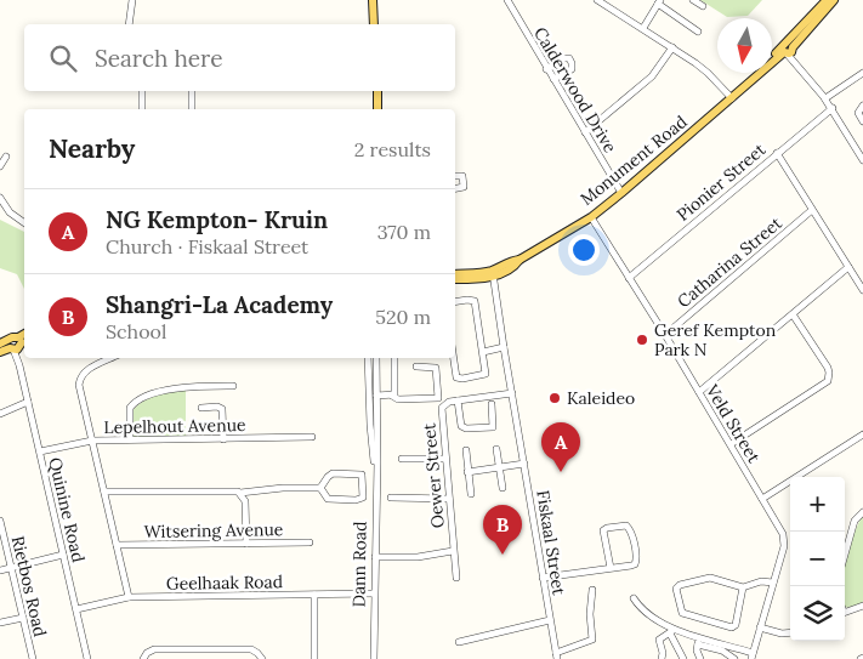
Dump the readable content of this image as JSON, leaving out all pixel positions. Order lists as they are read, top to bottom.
{
  "streets": {
    "main road": ["Monument Road"],
    "street": [
      "Calderwood Drive",
      "Pionier Street",
      "Catharina Street",
      "Veld Street",
      "Lepelhout Avenue",
      "Oewer Street",
      "Quinine Road",
      "Witsering Avenue",
      "Fiskaal Street",
      "Dann Road",
      "Geelhaak Road",
      "Rietbos Road"
    ]
  },
  "crossings": [
    ["Calderwood Drive", "Monument Road"],
    ["Monument Road", "Veld Street"],
    ["Monument Road", "Fiskaal Street"],
    ["Pionier Street", "Veld Street"],
    ["Catharina Street", "Veld Street"],
    ["Lepelhout Avenue", "Quinine Road"],
    ["Quinine Road", "Geelhaak Road"],
    ["Dann Road", "Geelhaak Road"]
  ],
  "places": ["Geref Kempton Park N", "Kaleideo"],
  "north": "bottom",
  "page": {
    "search": "Search here",
    "heading": ["Nearby", "2 results"],
    "list": [
      {
        "mark": "A",
        "name": "NG Kempton- Kruin",
        "note": "Church · Fiskaal Street",
        "value": "370 m"
      },
      {
        "mark": "B",
        "name": "Shangri-La Academy",
        "note": "School",
        "value": "520 m"
      }
    ],
    "pins": ["A", "B"],
    "map_buttons": ["+", "−"]
  }
}
